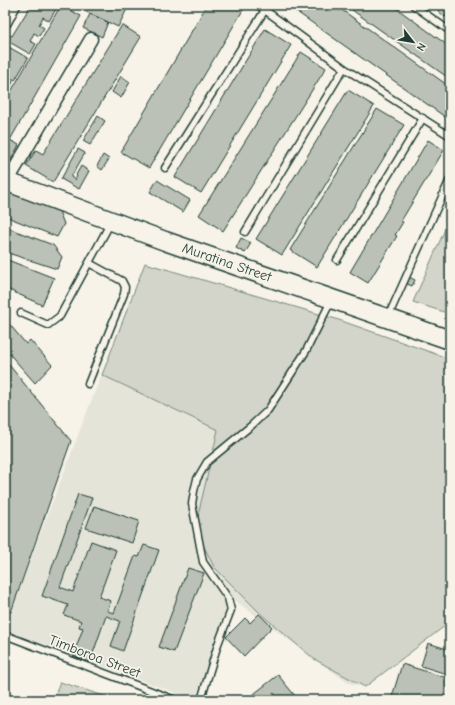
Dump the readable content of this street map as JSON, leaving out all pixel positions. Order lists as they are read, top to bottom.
{
  "streets": {
    "main road": ["Muratina Street"],
    "lane": ["Timboroa Street"]
  },
  "north": "bottom right"
}
